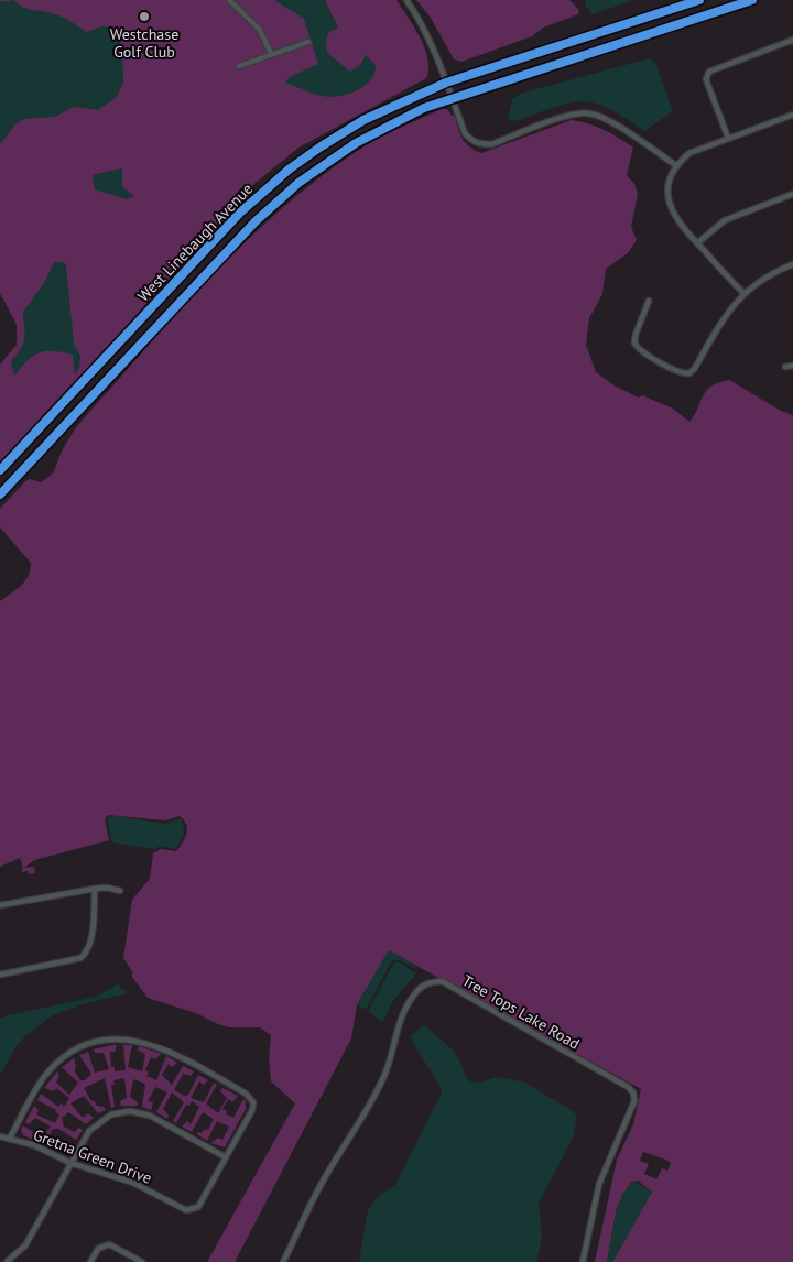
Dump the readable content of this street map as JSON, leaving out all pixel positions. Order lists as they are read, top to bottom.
{
  "streets": {
    "main road": ["West Linebaugh Avenue"],
    "street": ["Tree Tops Lake Road", "Gretna Green Drive"]
  },
  "places": ["Westchase Golf Club"]
}
